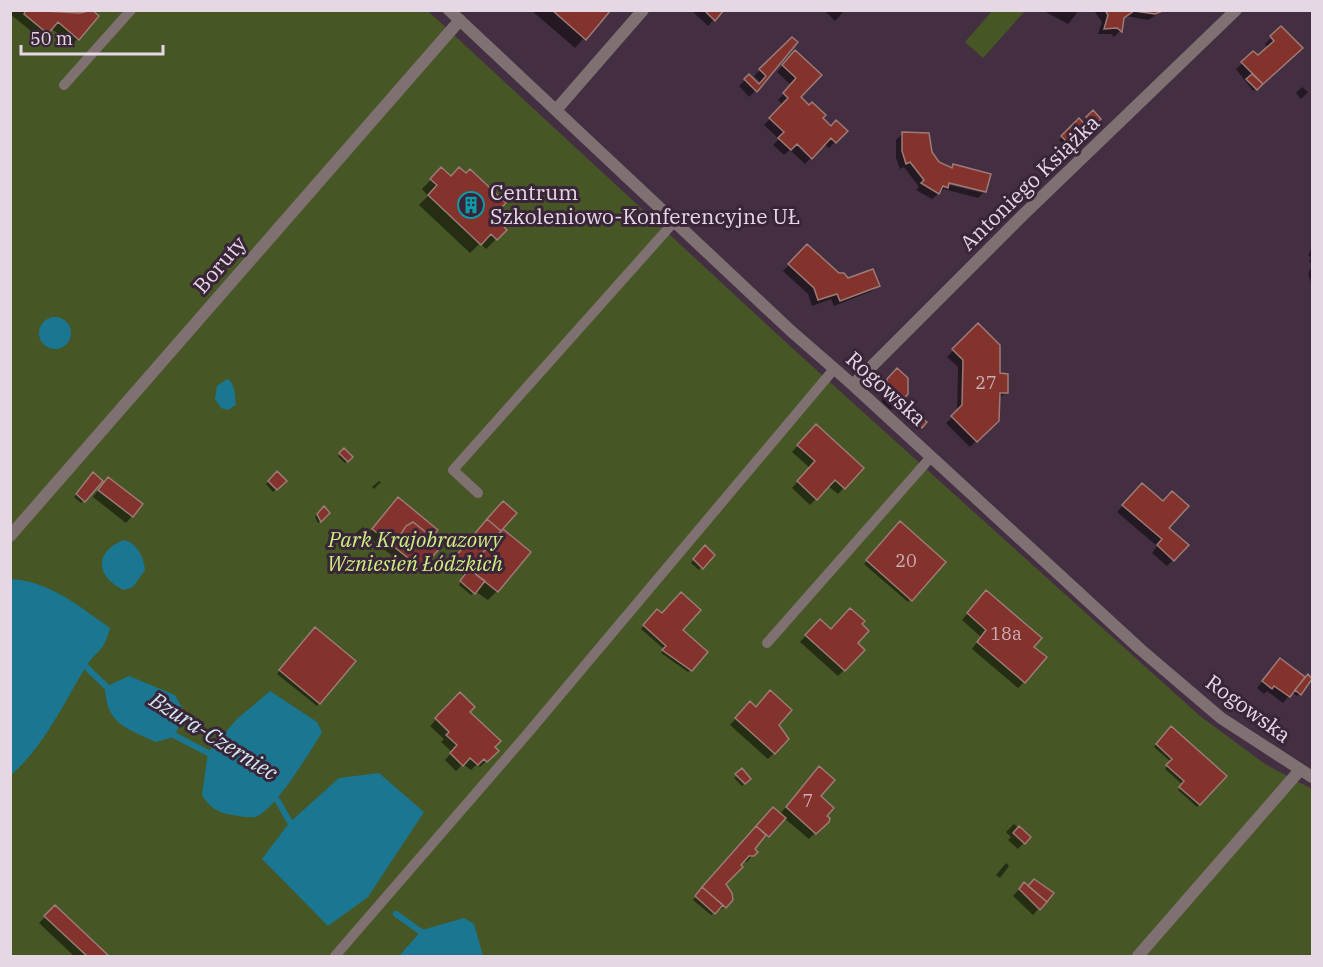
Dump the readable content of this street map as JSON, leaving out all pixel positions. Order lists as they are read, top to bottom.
{
  "streets": {
    "street": ["Antoniego Książka", "Boruty", "Rogowska"]
  },
  "crossings": [
    ["Antoniego Książka", "Rogowska"],
    ["Boruty", "Rogowska"]
  ],
  "water": ["Bzura-Czerniec"],
  "parks": ["Park Krajobrazowy Wzniesień Łódzkich"],
  "places": {
    "building": ["Centrum Szkoleniowo-Konferencyjne UŁ"]
  },
  "house_numbers": [
    "27",
    "20",
    "18a",
    "7"
  ],
  "scale_bar": "50 m"
}
